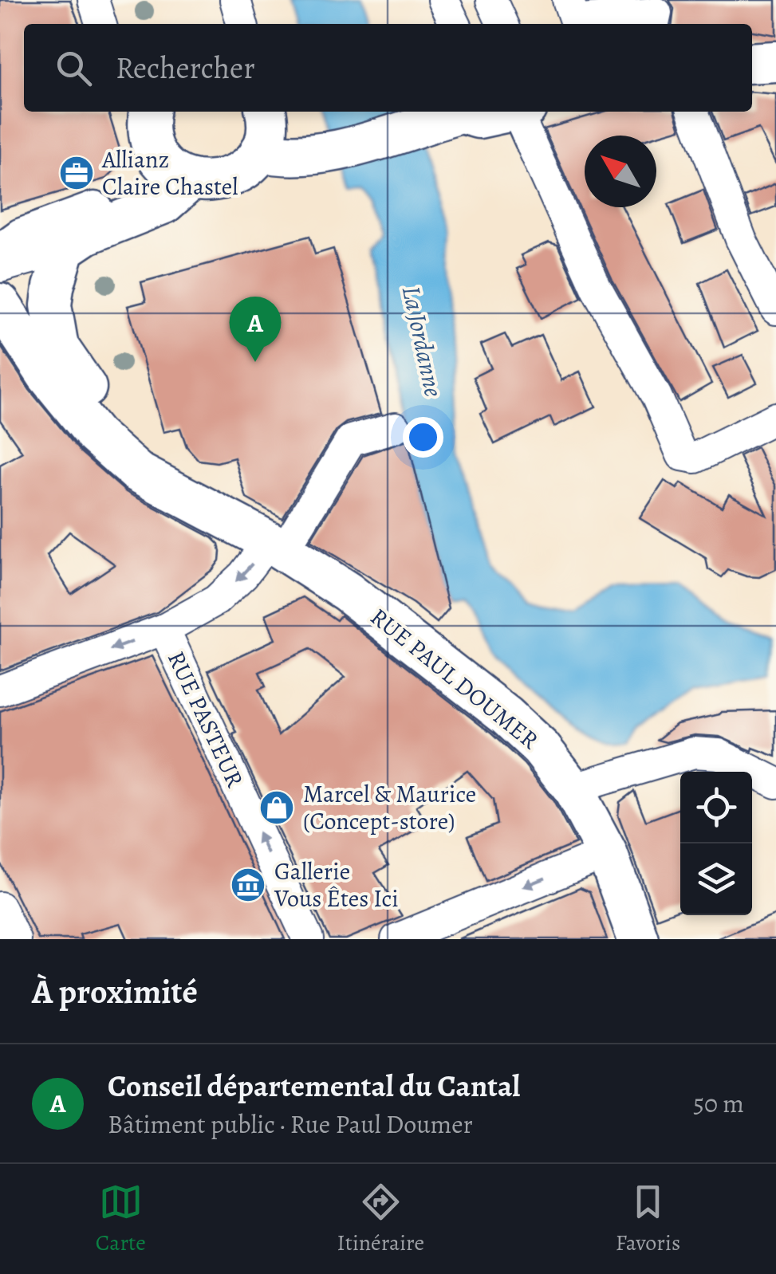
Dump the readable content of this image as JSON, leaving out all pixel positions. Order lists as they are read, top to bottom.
{
  "streets": {
    "main road": ["RUE PAUL DOUMER"],
    "street": ["RUE PASTEUR"]
  },
  "one_way": ["RUE PASTEUR"],
  "water": ["La Jordanne"],
  "places": {
    "office": ["Allianz Claire Chastel"],
    "shop": ["Marcel & Maurice (Concept-store)"],
    "museum": ["Gallerie Vous Êtes Ici"]
  },
  "north": "top left",
  "page": {
    "search": "Rechercher",
    "pins": "A",
    "heading": "À proximité",
    "list": [
      {
        "mark": "A",
        "name": "Conseil départemental du Cantal",
        "note": "Bâtiment public · Rue Paul Doumer",
        "value": "50 m"
      }
    ],
    "nav": ["Carte", "Itinéraire", "Favoris"]
  }
}
